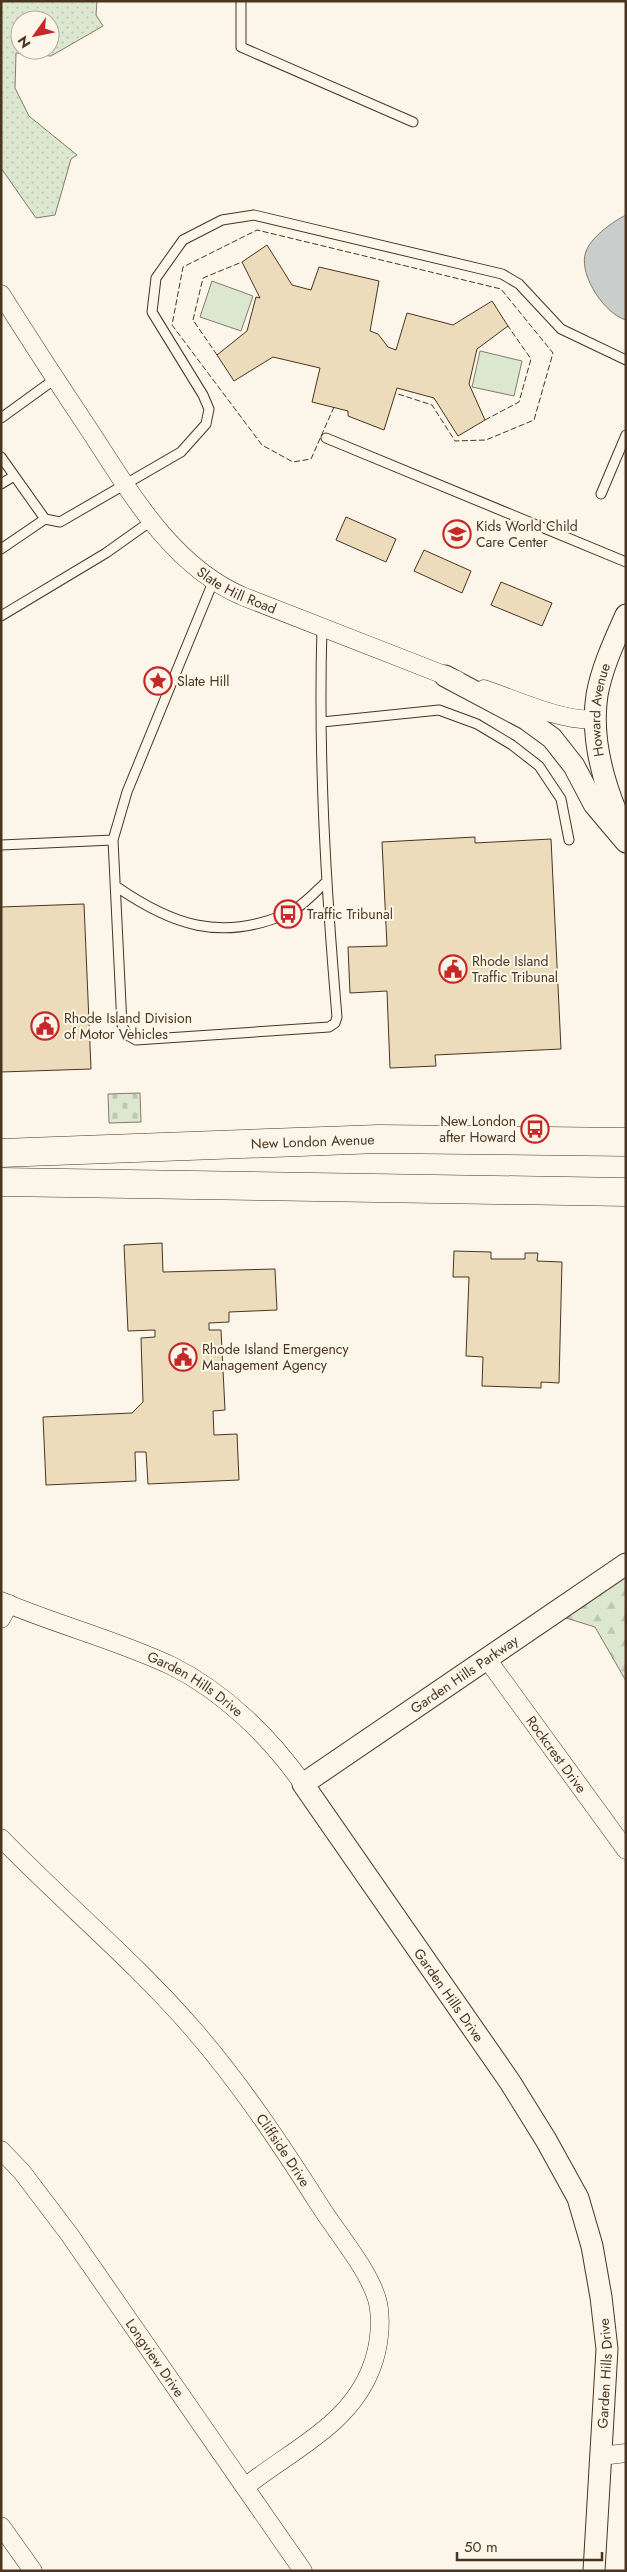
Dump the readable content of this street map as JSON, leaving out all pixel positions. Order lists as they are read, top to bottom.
{
  "streets": {
    "main road": ["New London Avenue"],
    "street": [
      "Slate Hill Road",
      "Howard Avenue",
      "Garden Hills Parkway",
      "Garden Hills Drive",
      "Rockcrest Drive",
      "Cliffside Drive",
      "Longview Drive"
    ]
  },
  "crossings": [
    ["Slate Hill Road", "Howard Avenue"],
    ["Garden Hills Parkway", "Garden Hills Drive"],
    ["Garden Hills Parkway", "Rockcrest Drive"],
    ["Cliffside Drive", "Longview Drive"]
  ],
  "places": {
    "school or university": ["Kids World Child Care Center"],
    "place": ["Slate Hill"],
    "bus stop": ["Traffic Tribunal", "New London after Howard"],
    "public building": ["Rhode Island Traffic Tribunal", "Rhode Island Division of Motor Vehicles", "Rhode Island Emergency Management Agency"]
  },
  "scale_bar": "50 m",
  "north": "bottom left"
}
